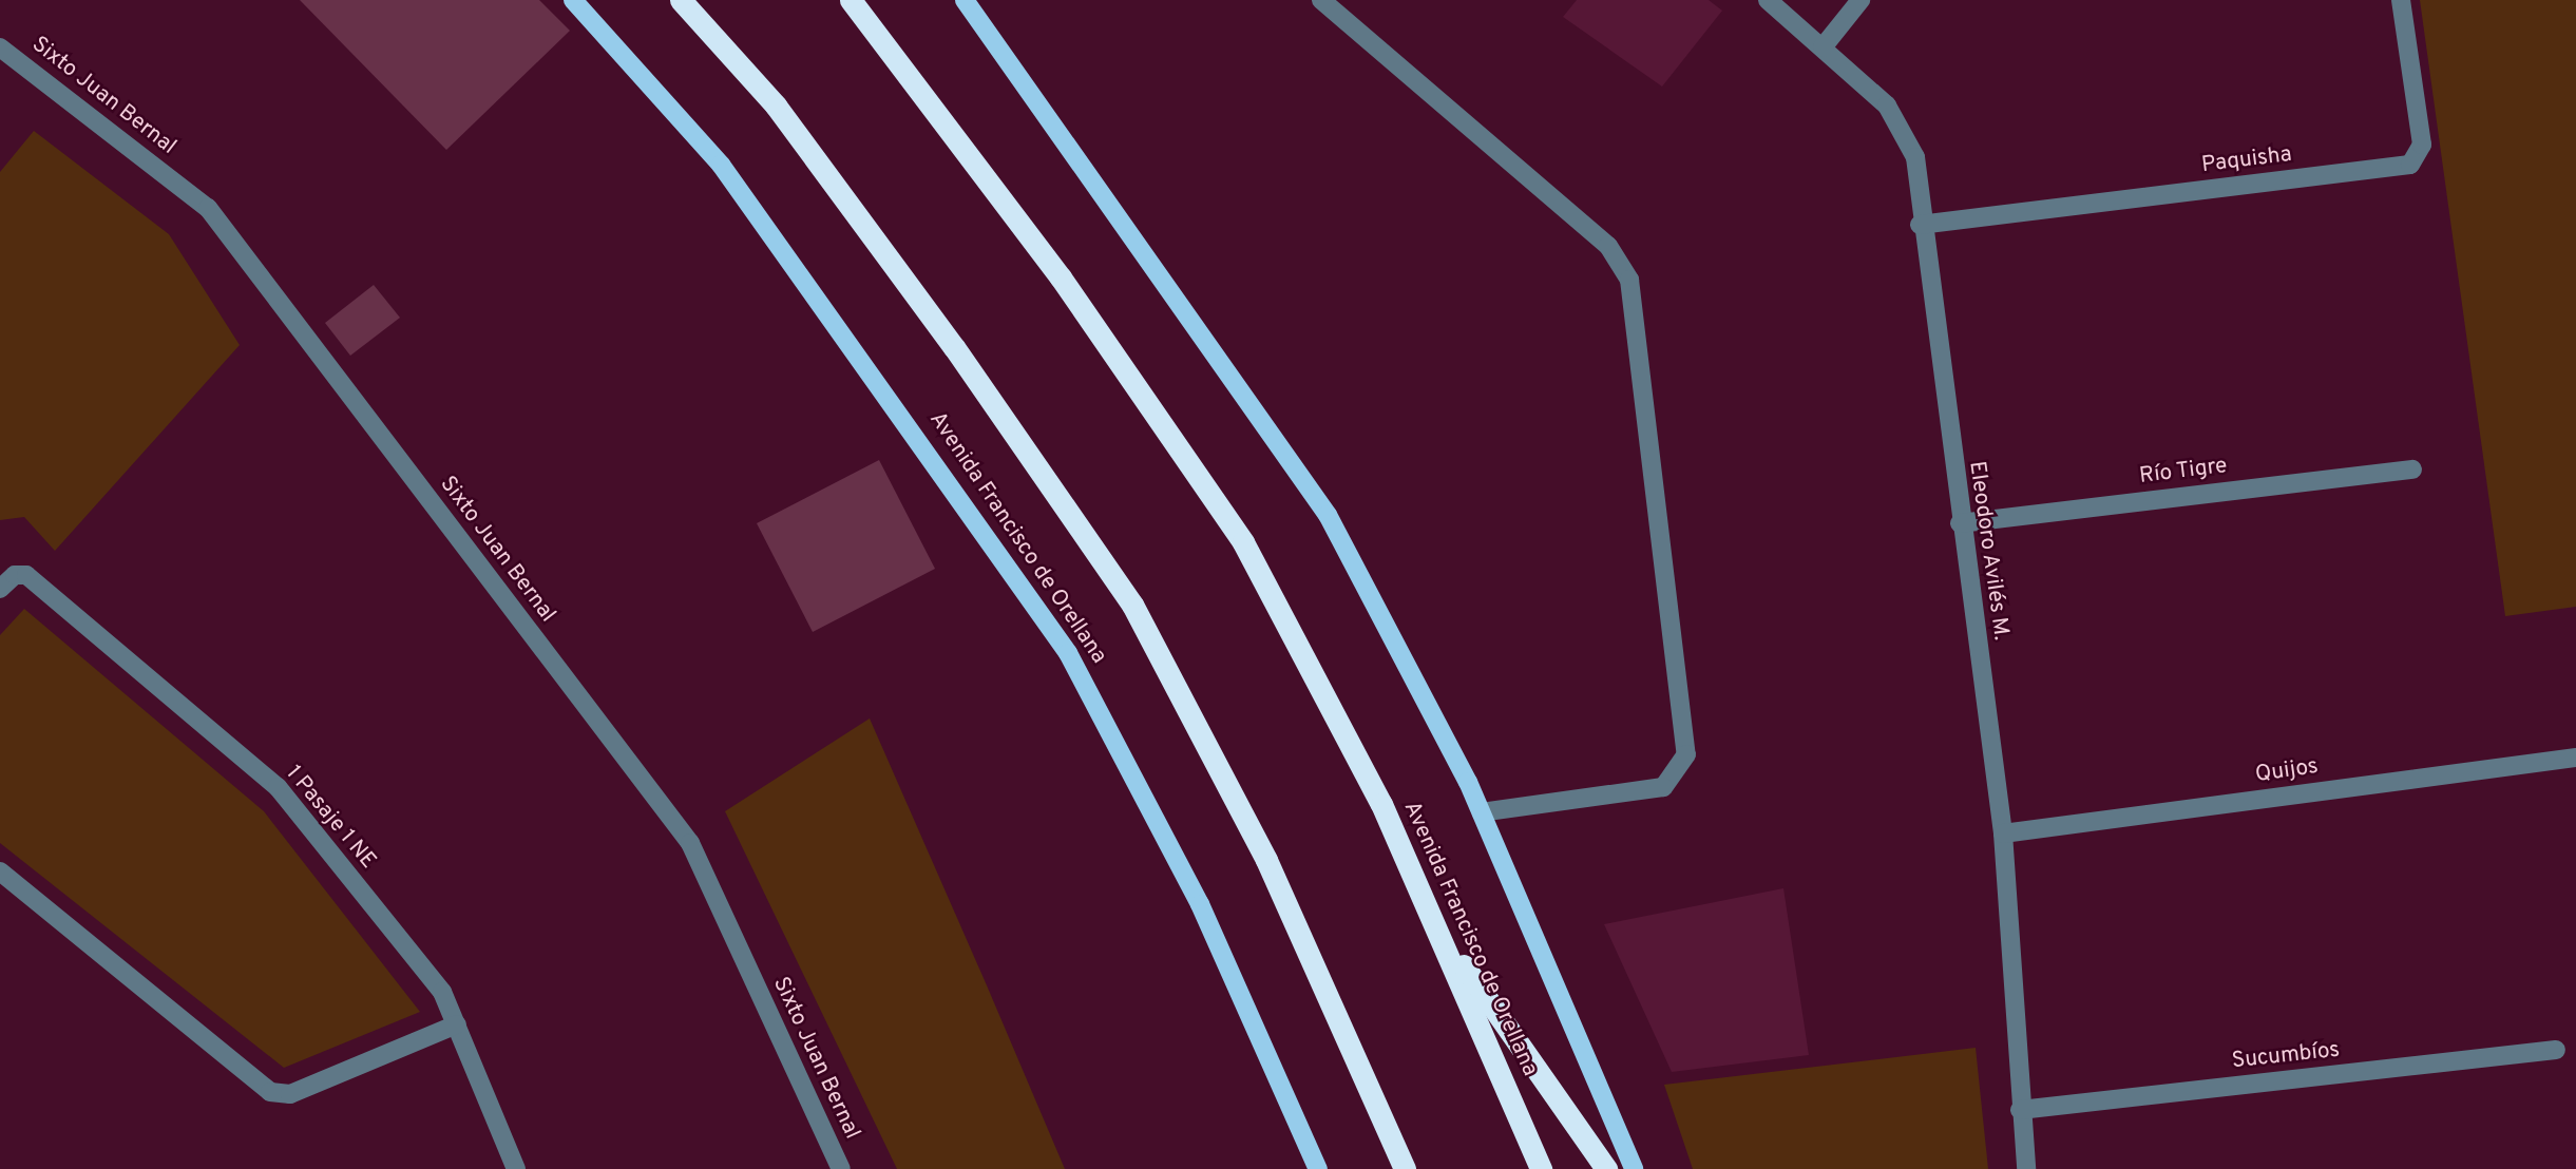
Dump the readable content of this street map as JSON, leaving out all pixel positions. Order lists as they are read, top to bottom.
{
  "streets": {
    "highway": ["Avenida Francisco de Orellana"],
    "street": [
      "Sixto Juan Bernal",
      "Paquisha",
      "Río Tigre",
      "Eleodoro Avilés M.",
      "Quijos",
      "1 Pasaje 1 NE",
      "Sucumbíos"
    ]
  },
  "crossings": [
    ["Paquisha", "Eleodoro Avilés M."],
    ["Río Tigre", "Eleodoro Avilés M."],
    ["Eleodoro Avilés M.", "Quijos"],
    ["Eleodoro Avilés M.", "Sucumbíos"]
  ]
}
